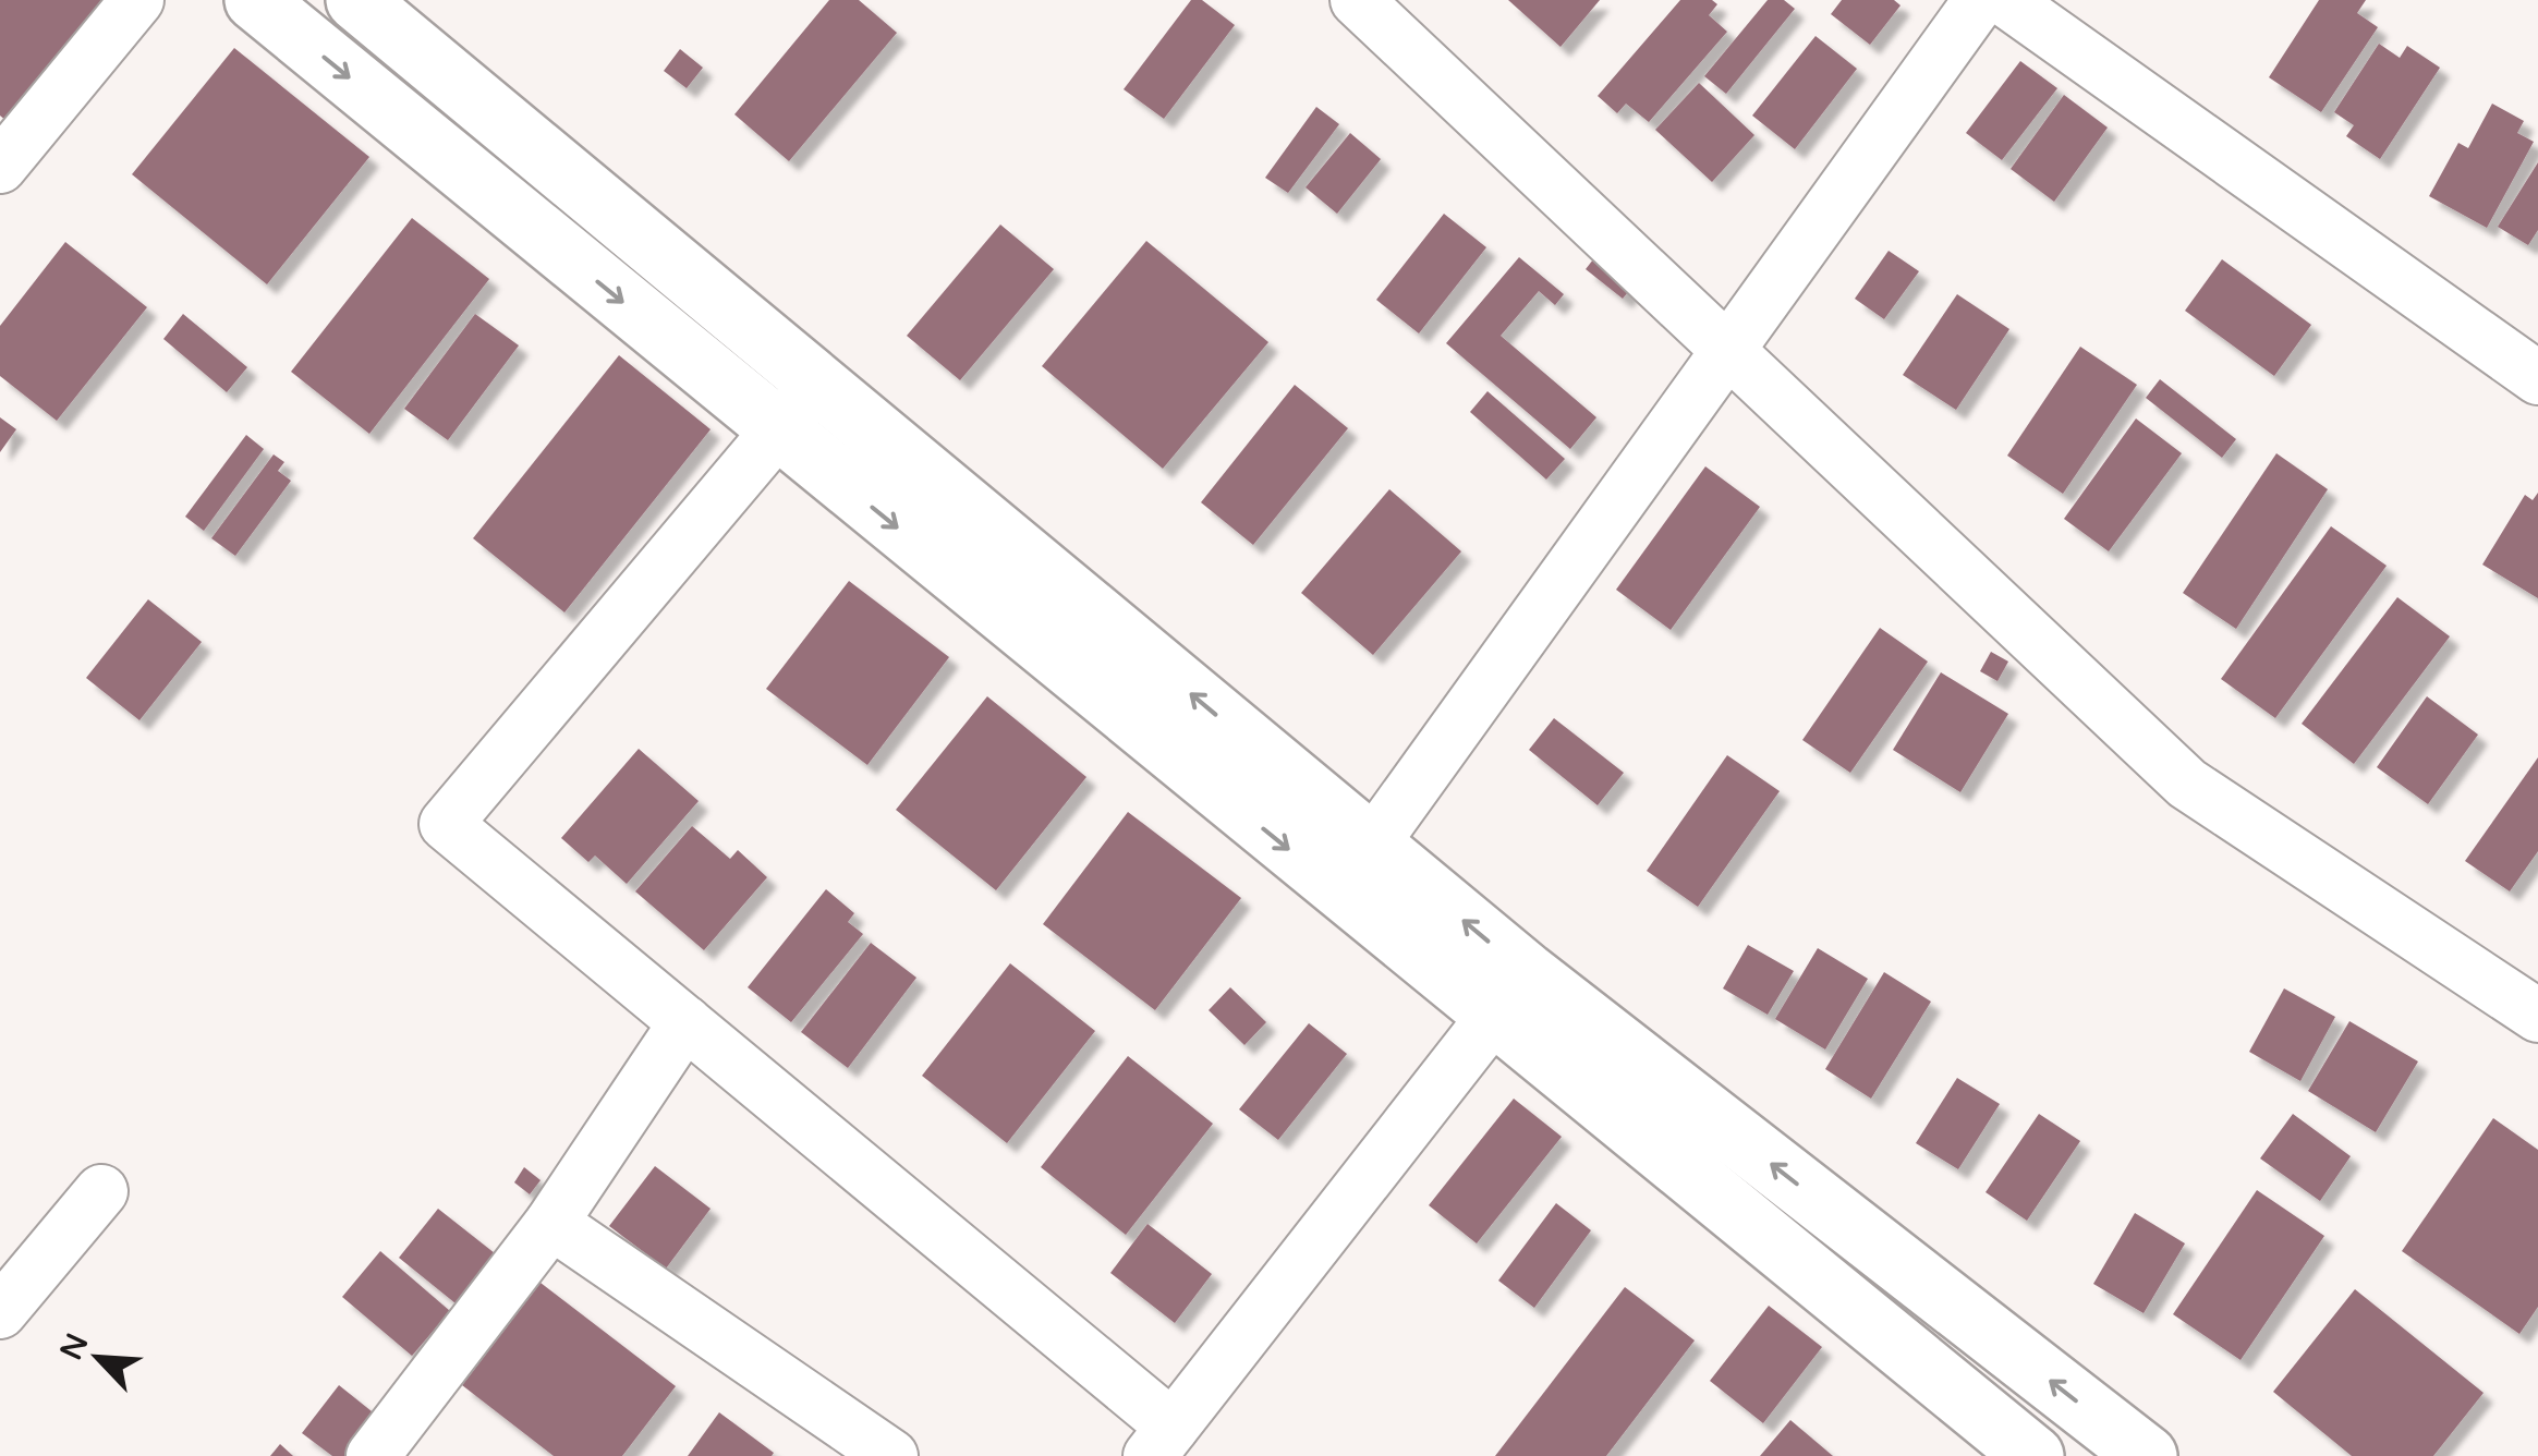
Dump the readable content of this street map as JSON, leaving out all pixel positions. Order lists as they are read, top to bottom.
{
  "north": "top left"
}
